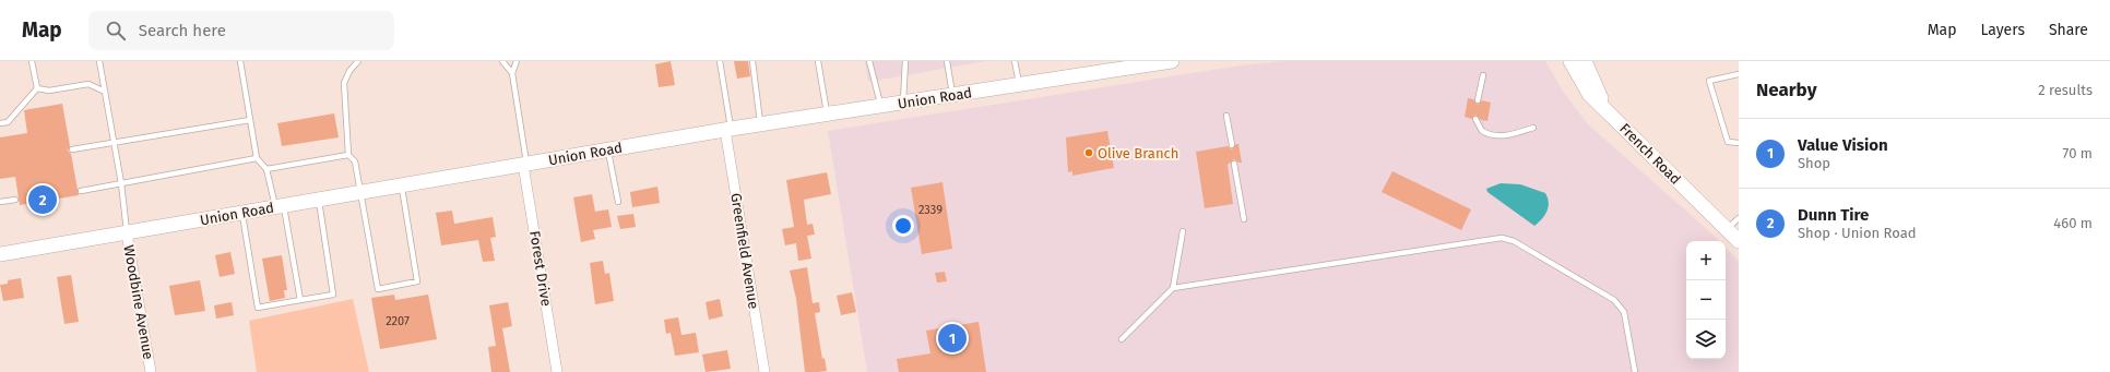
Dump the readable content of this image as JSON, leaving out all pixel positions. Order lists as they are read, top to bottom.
{
  "streets": {
    "main road": ["Union Road", "French Road"],
    "street": ["Greenfield Avenue", "Forest Drive", "Woodbine Avenue"]
  },
  "crossings": [
    ["Union Road", "Greenfield Avenue"],
    ["Union Road", "Forest Drive"],
    ["Union Road", "Woodbine Avenue"]
  ],
  "places": ["Olive Branch"],
  "house_numbers": ["2339", "2207"],
  "page": {
    "header": "Map",
    "search": "Search here",
    "nav": ["Map", "Layers", "Share"],
    "heading": ["Nearby", "2 results"],
    "list": [
      {
        "mark": "1",
        "name": "Value Vision",
        "note": "Shop",
        "value": "70 m"
      },
      {
        "mark": "2",
        "name": "Dunn Tire",
        "note": "Shop · Union Road",
        "value": "460 m"
      }
    ],
    "pins": ["2", "1"],
    "map_buttons": ["+", "−"]
  }
}
